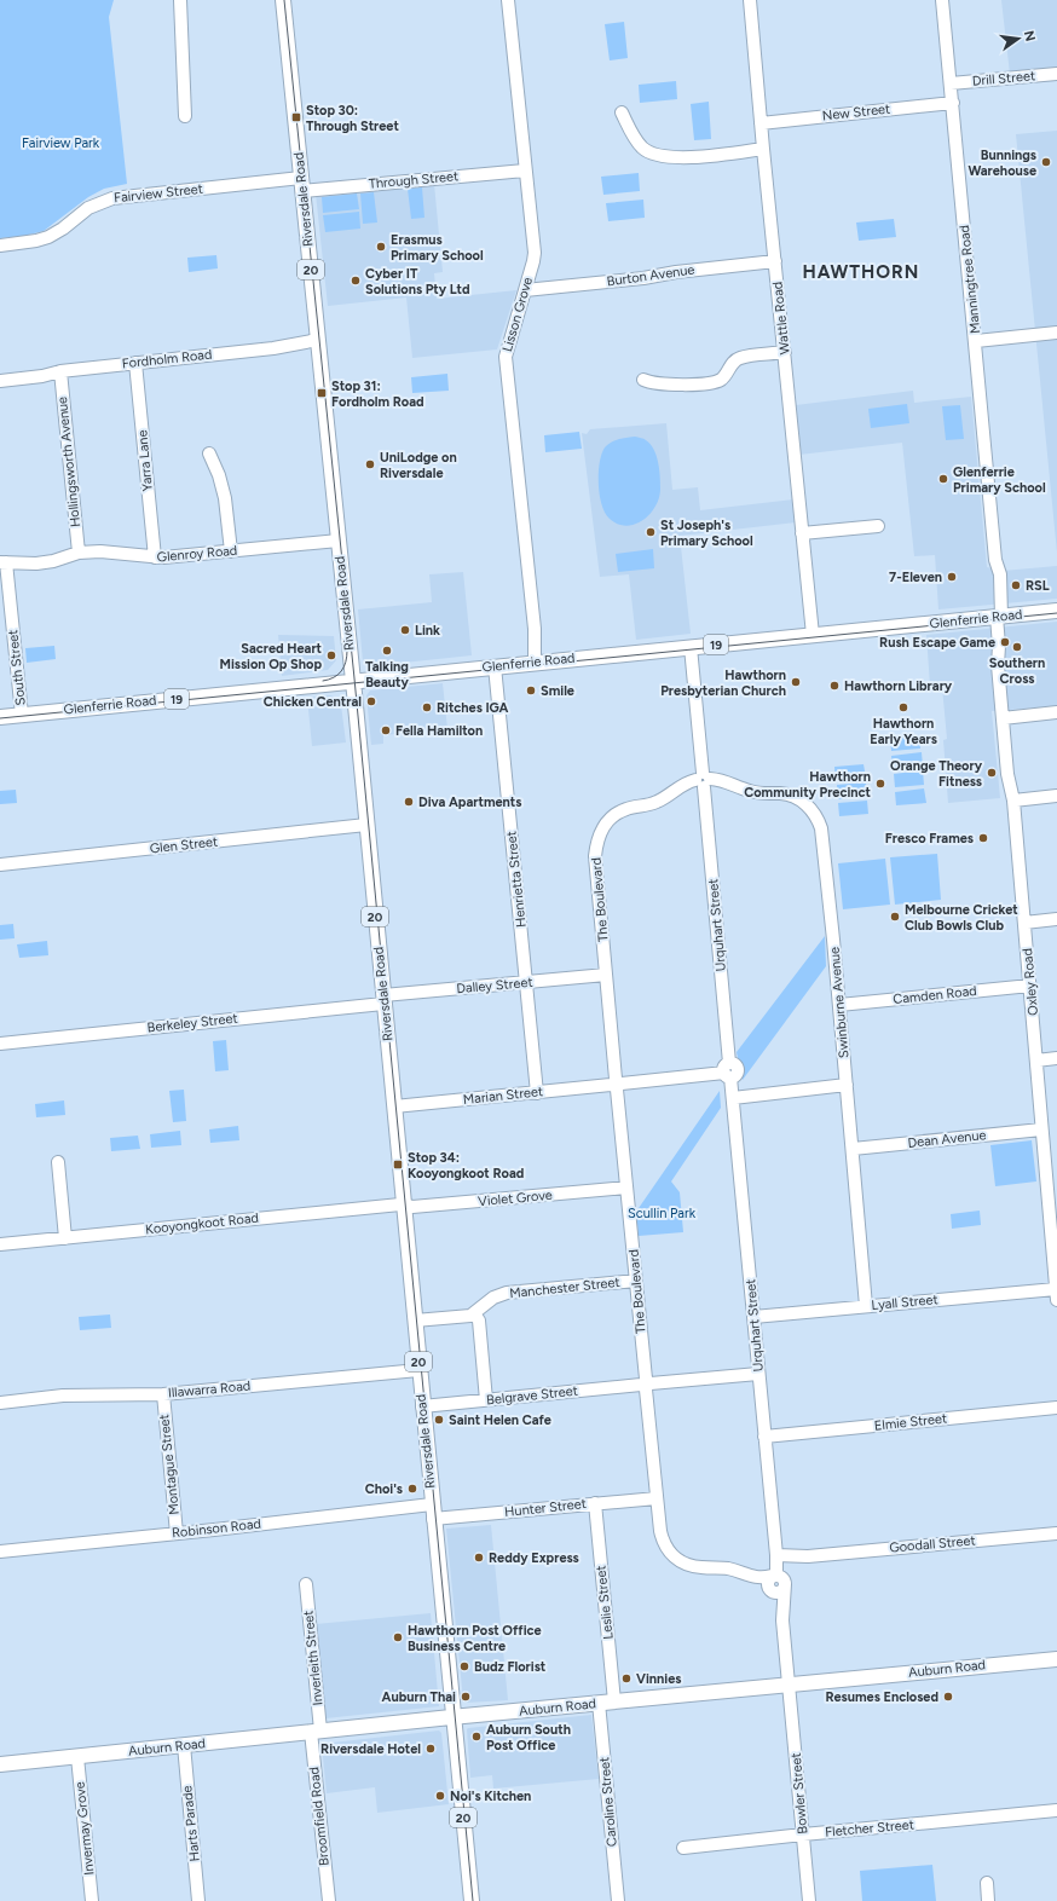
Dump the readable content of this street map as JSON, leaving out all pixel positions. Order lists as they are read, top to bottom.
{
  "streets": {
    "main road": [
      "Riversdale Road",
      "20",
      "Glenferrie Road",
      "19",
      "Auburn Road"
    ],
    "street": [
      "Drill Street",
      "New Street",
      "Through Street",
      "Fairview Street",
      "Burton Avenue",
      "Manningtree Road",
      "Lisson Grove",
      "Wattle Road",
      "Fordholm Road",
      "Yarra Lane",
      "Hollingsworth Avenue",
      "Glenroy Road",
      "South Street",
      "Glen Street",
      "Henrietta Street",
      "The Boulevard",
      "Urquhart Street",
      "Oxley Road",
      "Dalley Street",
      "Camden Road",
      "Swinburne Avenue",
      "Berkeley Street",
      "Marian Street",
      "Dean Avenue",
      "Violet Grove",
      "Kooyongkoot Road",
      "Manchester Street",
      "Lyall Street",
      "Illawarra Road",
      "Belgrave Street",
      "Elmie Street",
      "Montague Street",
      "Hunter Street",
      "Robinson Road",
      "Goodall Street",
      "Leslie Street",
      "Inverleith Street",
      "Bowler Street",
      "Caroline Street",
      "Broomfield Road",
      "Harts Parade",
      "Invermay Grove",
      "Fletcher Street"
    ]
  },
  "crossings": [
    ["Drill Street", "Manningtree Road"],
    ["New Street", "Manningtree Road"],
    ["New Street", "Wattle Road"],
    ["Through Street", "Fairview Street"],
    ["Through Street", "Riversdale Road"],
    ["Through Street", "Lisson Grove"],
    ["Fairview Street", "Riversdale Road"],
    ["Riversdale Road", "Fordholm Road"],
    ["Riversdale Road", "Glenroy Road"],
    ["Riversdale Road", "Glenferrie Road"],
    ["Riversdale Road", "Glen Street"],
    ["Riversdale Road", "Dalley Street"],
    ["Riversdale Road", "Berkeley Street"],
    ["Riversdale Road", "Marian Street"],
    ["Riversdale Road", "Violet Grove"],
    ["Riversdale Road", "Kooyongkoot Road"],
    ["Riversdale Road", "Manchester Street"],
    ["Riversdale Road", "Illawarra Road"],
    ["Riversdale Road", "Belgrave Street"],
    ["Riversdale Road", "Hunter Street"],
    ["Riversdale Road", "Robinson Road"],
    ["Riversdale Road", "Auburn Road"],
    ["Burton Avenue", "Lisson Grove"],
    ["Burton Avenue", "Wattle Road"],
    ["Manningtree Road", "Glenferrie Road"],
    ["Manningtree Road", "Oxley Road"],
    ["Lisson Grove", "Glenferrie Road"],
    ["Wattle Road", "Glenferrie Road"],
    ["Fordholm Road", "Yarra Lane"],
    ["Fordholm Road", "Hollingsworth Avenue"],
    ["Yarra Lane", "Glenroy Road"],
    ["Hollingsworth Avenue", "Glenroy Road"],
    ["Glenroy Road", "South Street"],
    ["Glenferrie Road", "South Street"],
    ["Glenferrie Road", "Henrietta Street"],
    ["Glenferrie Road", "Urquhart Street"],
    ["Glenferrie Road", "Oxley Road"],
    ["Henrietta Street", "Dalley Street"],
    ["Henrietta Street", "Marian Street"],
    ["The Boulevard", "Urquhart Street"],
    ["The Boulevard", "Dalley Street"],
    ["The Boulevard", "Swinburne Avenue"],
    ["The Boulevard", "Marian Street"],
    ["The Boulevard", "Violet Grove"],
    ["The Boulevard", "Manchester Street"],
    ["The Boulevard", "Belgrave Street"],
    ["The Boulevard", "Hunter Street"],
    ["The Boulevard", "Goodall Street"],
    ["Urquhart Street", "Swinburne Avenue"],
    ["Urquhart Street", "Marian Street"],
    ["Urquhart Street", "Lyall Street"],
    ["Urquhart Street", "Belgrave Street"],
    ["Urquhart Street", "Elmie Street"],
    ["Urquhart Street", "Goodall Street"],
    ["Urquhart Street", "Auburn Road"],
    ["Urquhart Street", "Bowler Street"],
    ["Oxley Road", "Camden Road"],
    ["Oxley Road", "Dean Avenue"],
    ["Oxley Road", "Lyall Street"],
    ["Dalley Street", "Berkeley Street"],
    ["Camden Road", "Swinburne Avenue"],
    ["Swinburne Avenue", "Dean Avenue"],
    ["Swinburne Avenue", "Lyall Street"],
    ["Violet Grove", "Kooyongkoot Road"],
    ["Illawarra Road", "Montague Street"],
    ["Montague Street", "Robinson Road"],
    ["Hunter Street", "Robinson Road"],
    ["Hunter Street", "Leslie Street"],
    ["Leslie Street", "Auburn Road"],
    ["Inverleith Street", "Auburn Road"],
    ["Inverleith Street", "Broomfield Road"],
    ["Auburn Road", "Bowler Street"],
    ["Auburn Road", "Caroline Street"],
    ["Auburn Road", "Broomfield Road"],
    ["Auburn Road", "Harts Parade"],
    ["Auburn Road", "Invermay Grove"],
    ["Bowler Street", "Fletcher Street"]
  ],
  "districts": ["HAWTHORN"],
  "parks": ["Fairview Park", "Scullin Park"],
  "places": {
    "transit": ["Stop 30: Through Street", "Stop 31: Fordholm Road", "Stop 34: Kooyongkoot Road"],
    "other": [
      "Bunnings Warehouse",
      "Erasmus Primary School",
      "Cyber IT Solutions Pty Ltd",
      "UniLodge on Riversdale",
      "Glenferrie Primary School",
      "St Joseph's Primary School",
      "7-Eleven",
      "RSL",
      "Link",
      "Rush Escape Game",
      "Southern Cross",
      "Talking Beauty",
      "Sacred Heart Mission Op Shop",
      "Hawthorn Presbyterian Church",
      "Hawthorn Library",
      "Smile",
      "Chicken Central",
      "Ritches IGA",
      "Hawthorn Early Years",
      "Fella Hamilton",
      "Orange Theory Fitness",
      "Hawthorn Community Precinct",
      "Diva Apartments",
      "Fresco Frames",
      "Melbourne Cricket Club Bowls Club",
      "Saint Helen Cafe",
      "Choi's",
      "Reddy Express",
      "Hawthorn Post Office Business Centre",
      "Budz Florist",
      "Vinnies",
      "Auburn Thai",
      "Resumes Enclosed",
      "Auburn South Post Office",
      "Riversdale Hotel",
      "Noi's Kitchen"
    ]
  },
  "north": "right"
}
